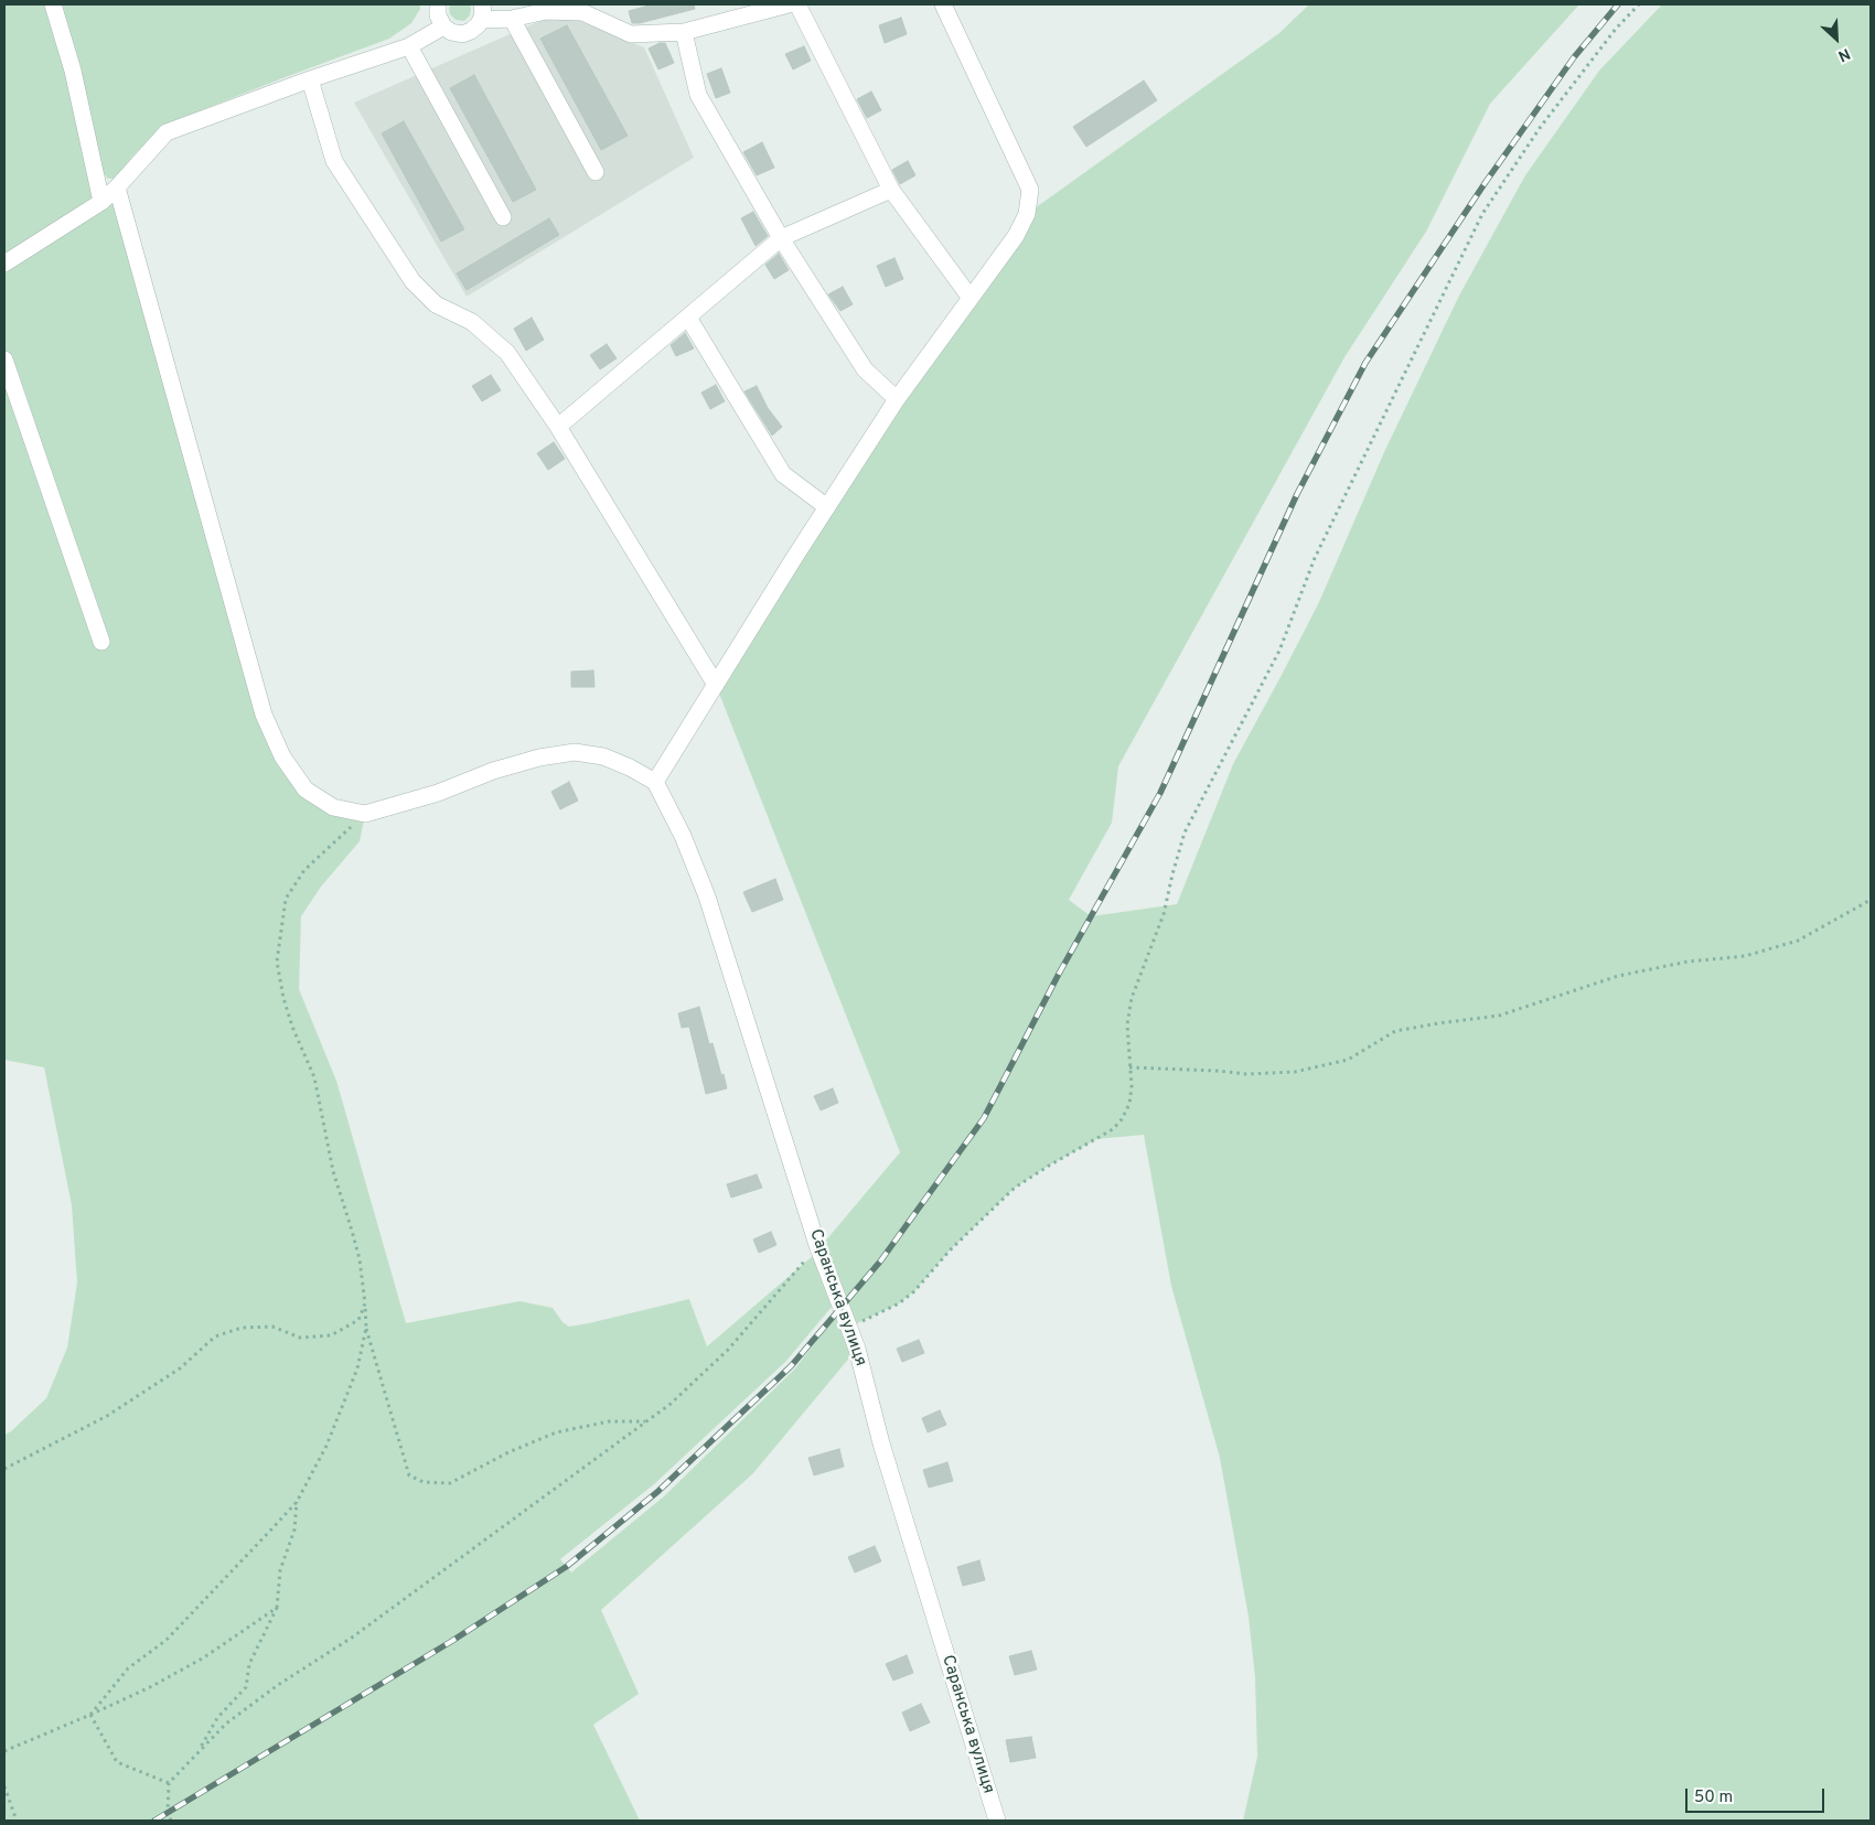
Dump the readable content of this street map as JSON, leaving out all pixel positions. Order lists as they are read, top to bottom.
{
  "streets": {
    "street": ["Саранська вулиця"]
  },
  "scale_bar": "50 m",
  "north": "bottom right"
}
